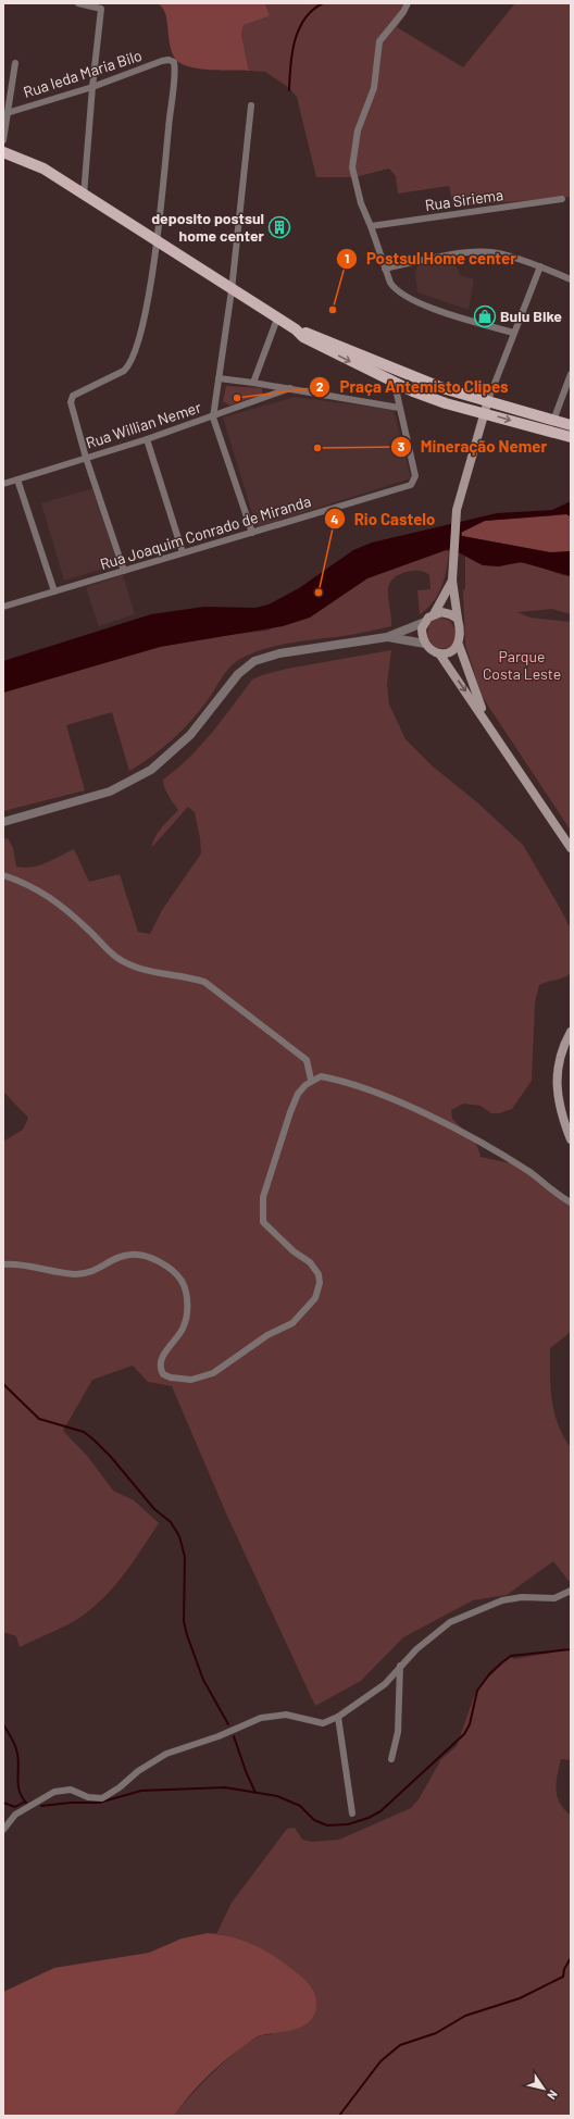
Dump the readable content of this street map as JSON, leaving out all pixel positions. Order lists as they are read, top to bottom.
{
  "streets": {
    "street": [
      "Rua Ieda Maria Bilo",
      "Rua Siriema",
      "Rua Willian Nemer",
      "Rua Joaquim Conrado de Miranda"
    ]
  },
  "parks": ["Parque Costa Leste"],
  "places": {
    "building": ["deposito postsul home center"],
    "other": [
      "Postsul Home center",
      "Praça Antemisto Clipes",
      "Mineração Nemer",
      "Rio Castelo"
    ],
    "shop": ["Buiu Bike"]
  },
  "north": "bottom right"
}
